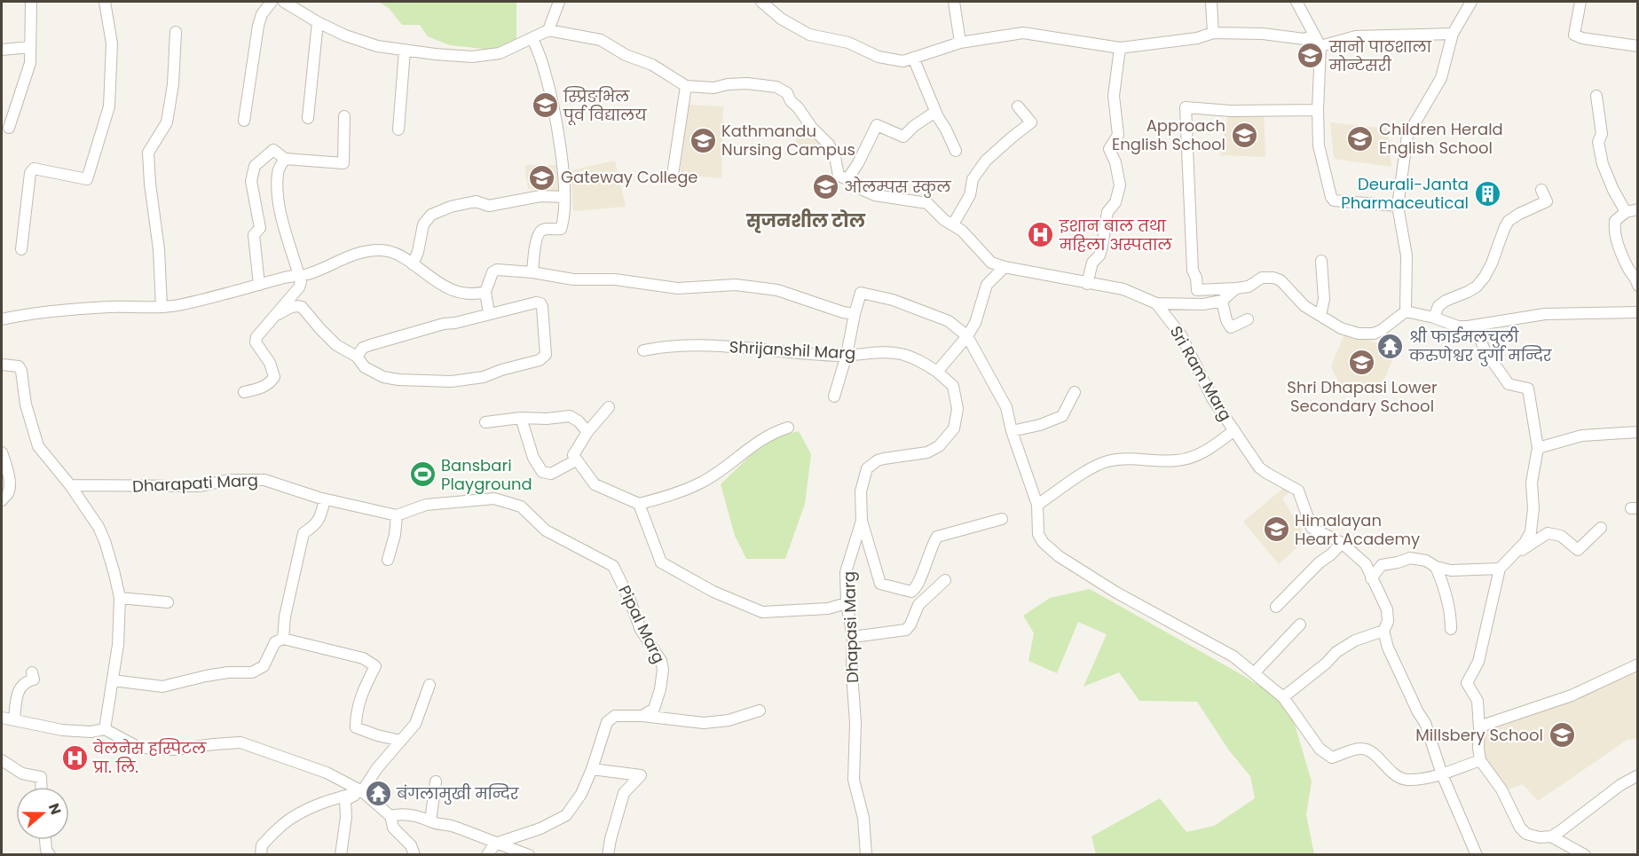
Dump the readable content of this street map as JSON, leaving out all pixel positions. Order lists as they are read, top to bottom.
{
  "streets": {
    "street": [
      "Shrijanshil Marg",
      "Sri Ram Marg",
      "Dharapati Marg",
      "Pipal Marg",
      "Dhapasi Marg"
    ]
  },
  "crossings": [
    ["Shrijanshil Marg", "Dhapasi Marg"]
  ],
  "districts": ["सृजनशील टोल"],
  "places": {
    "school or university": [
      "सानो पाठशाला मोन्टेसरी",
      "स्प्रिङभिल पूर्व विद्यालय",
      "Approach English School",
      "Children Herald English School",
      "Kathmandu Nursing Campus",
      "Gateway College",
      "ओलम्पस स्कुल",
      "Shri Dhapasi Lower Secondary School",
      "Himalayan Heart Academy",
      "Millsbery School"
    ],
    "building": ["Deurali-Janta Pharmaceutical"],
    "hospital": ["इशान बाल तथा महिला अस्पताल", "वेलनेस हस्पिटल प्रा. लि."],
    "temple": ["श्री फाईमलचुली करुणेश्वर दुर्गा मन्दिर", "बंगलामुखी मन्दिर"],
    "sports": ["Bansbari Playground"]
  },
  "north": "right"
}
